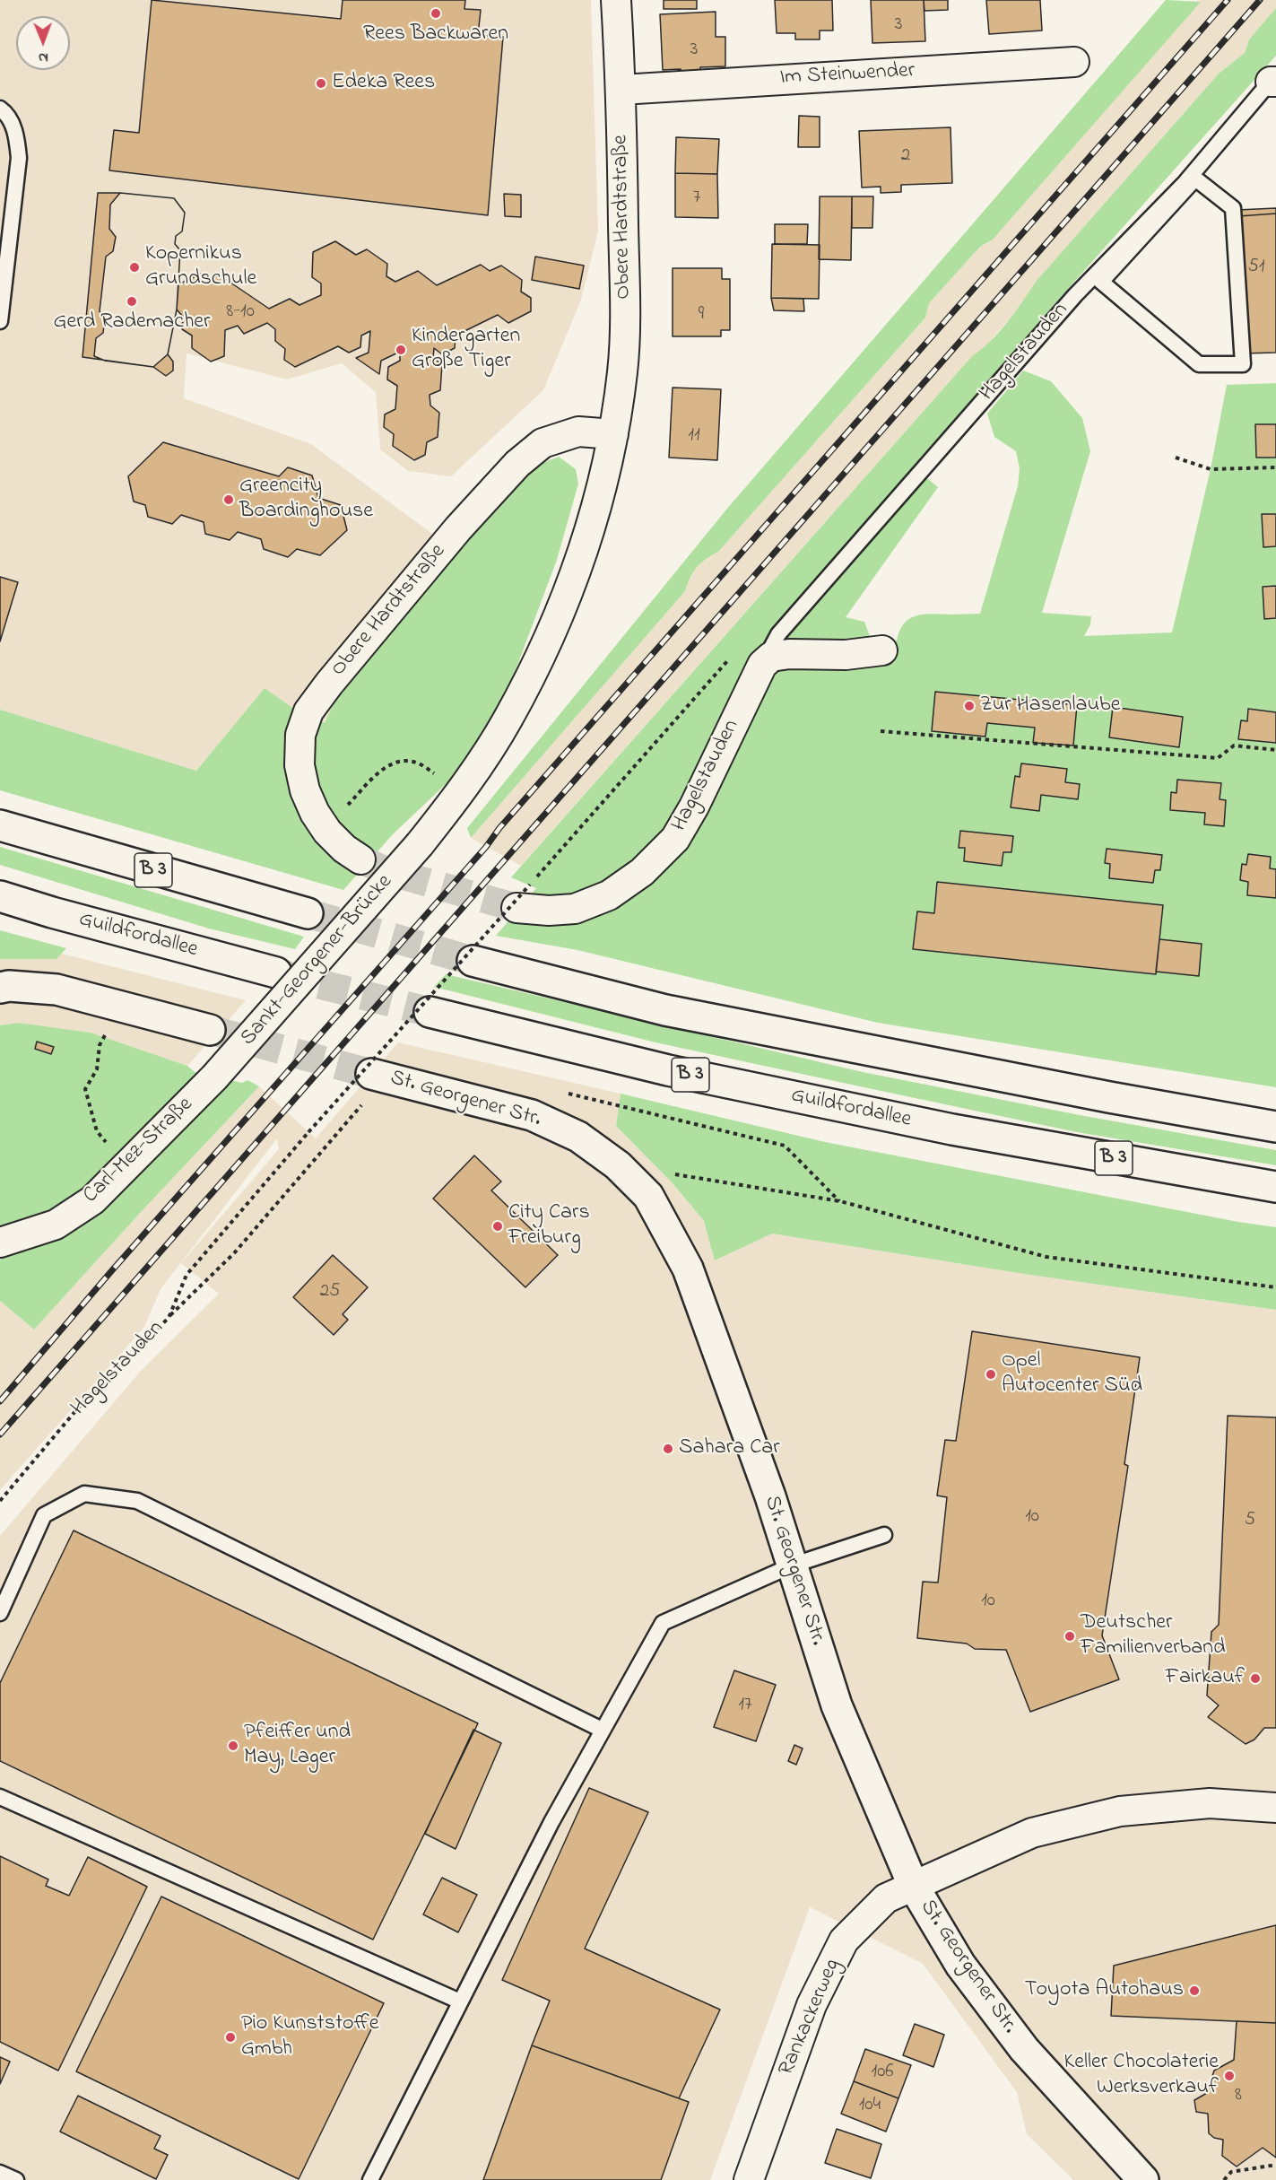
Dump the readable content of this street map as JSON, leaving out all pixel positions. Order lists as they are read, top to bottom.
{
  "streets": {
    "main road": ["B 3", "Guildfordallee", "St. Georgener Str."],
    "street": [
      "Im Steinwender",
      "Obere Hardtstraße",
      "Hagelstauden",
      "Sankt-Georgener-Brücke",
      "Carl-Mez-Straße",
      "Rankackerweg"
    ]
  },
  "crossings": [
    ["Im Steinwender", "Obere Hardtstraße"],
    ["Obere Hardtstraße", "Sankt-Georgener-Brücke"],
    ["Sankt-Georgener-Brücke", "Carl-Mez-Straße"],
    ["St. Georgener Str.", "Rankackerweg"]
  ],
  "places": [
    "Rees Backwaren",
    "Edeka Rees",
    "Kopernikus Grundschule",
    "Gerd Rademacher",
    "Kindergarten Große Tiger",
    "Greencity Boardinghouse",
    "Zur Hasenlaube",
    "City Cars Freiburg",
    "Opel Autocenter Süd",
    "Sahara Car",
    "Deutscher Familienverband",
    "Fairkauf",
    "Pfeiffer und May, Lager",
    "Toyota Autohaus",
    "Pio Kunststoffe Gmbh",
    "Keller Chocolaterie Werksverkauf"
  ],
  "house_numbers": [
    "3",
    "3",
    "2",
    "7",
    "51",
    "8-10",
    "9",
    "11",
    "25",
    "10",
    "5",
    "10",
    "17",
    "106",
    "8",
    "104"
  ],
  "north": "bottom"
}
